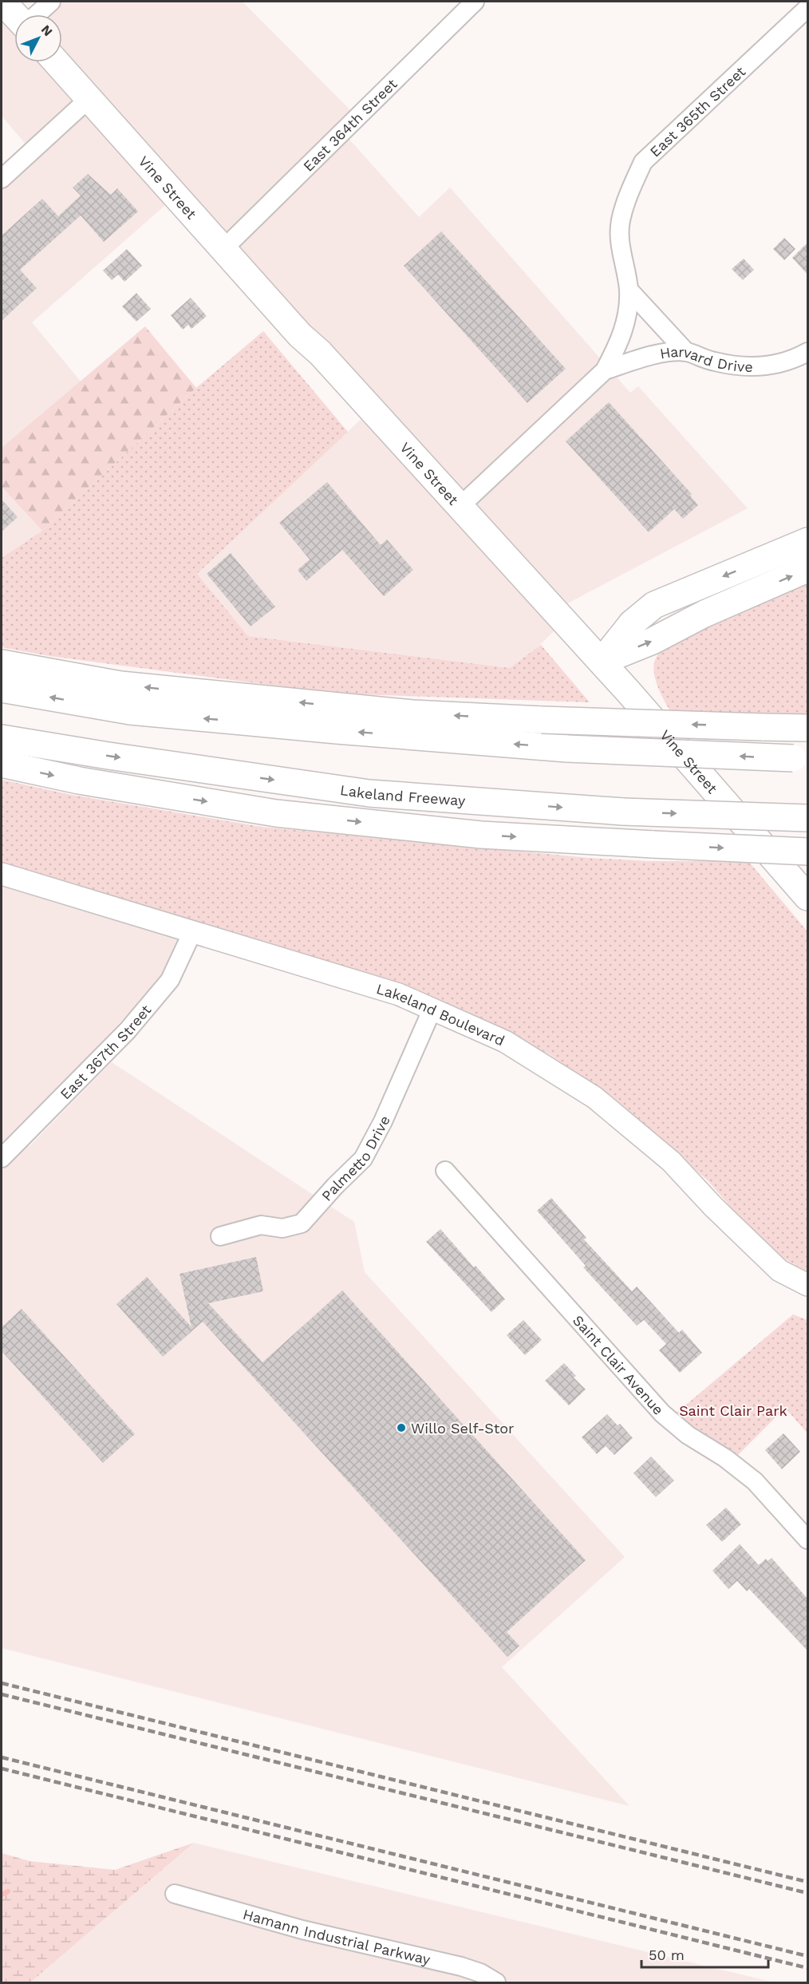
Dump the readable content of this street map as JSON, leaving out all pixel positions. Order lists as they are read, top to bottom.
{
  "streets": {
    "main road": ["Vine Street", "Lakeland Freeway"],
    "street": [
      "East 365th Street",
      "East 364th Street",
      "Harvard Drive",
      "Lakeland Boulevard",
      "East 367th Street",
      "Palmetto Drive",
      "Saint Clair Avenue",
      "Hamann Industrial Parkway"
    ]
  },
  "crossings": [
    ["East 365th Street", "Vine Street"],
    ["East 365th Street", "Harvard Drive"],
    ["East 364th Street", "Vine Street"],
    ["Lakeland Boulevard", "East 367th Street"],
    ["Lakeland Boulevard", "Palmetto Drive"]
  ],
  "parks": ["Saint Clair Park"],
  "places": ["Willo Self-Stor"],
  "scale_bar": "50 m",
  "north": "top right"
}
